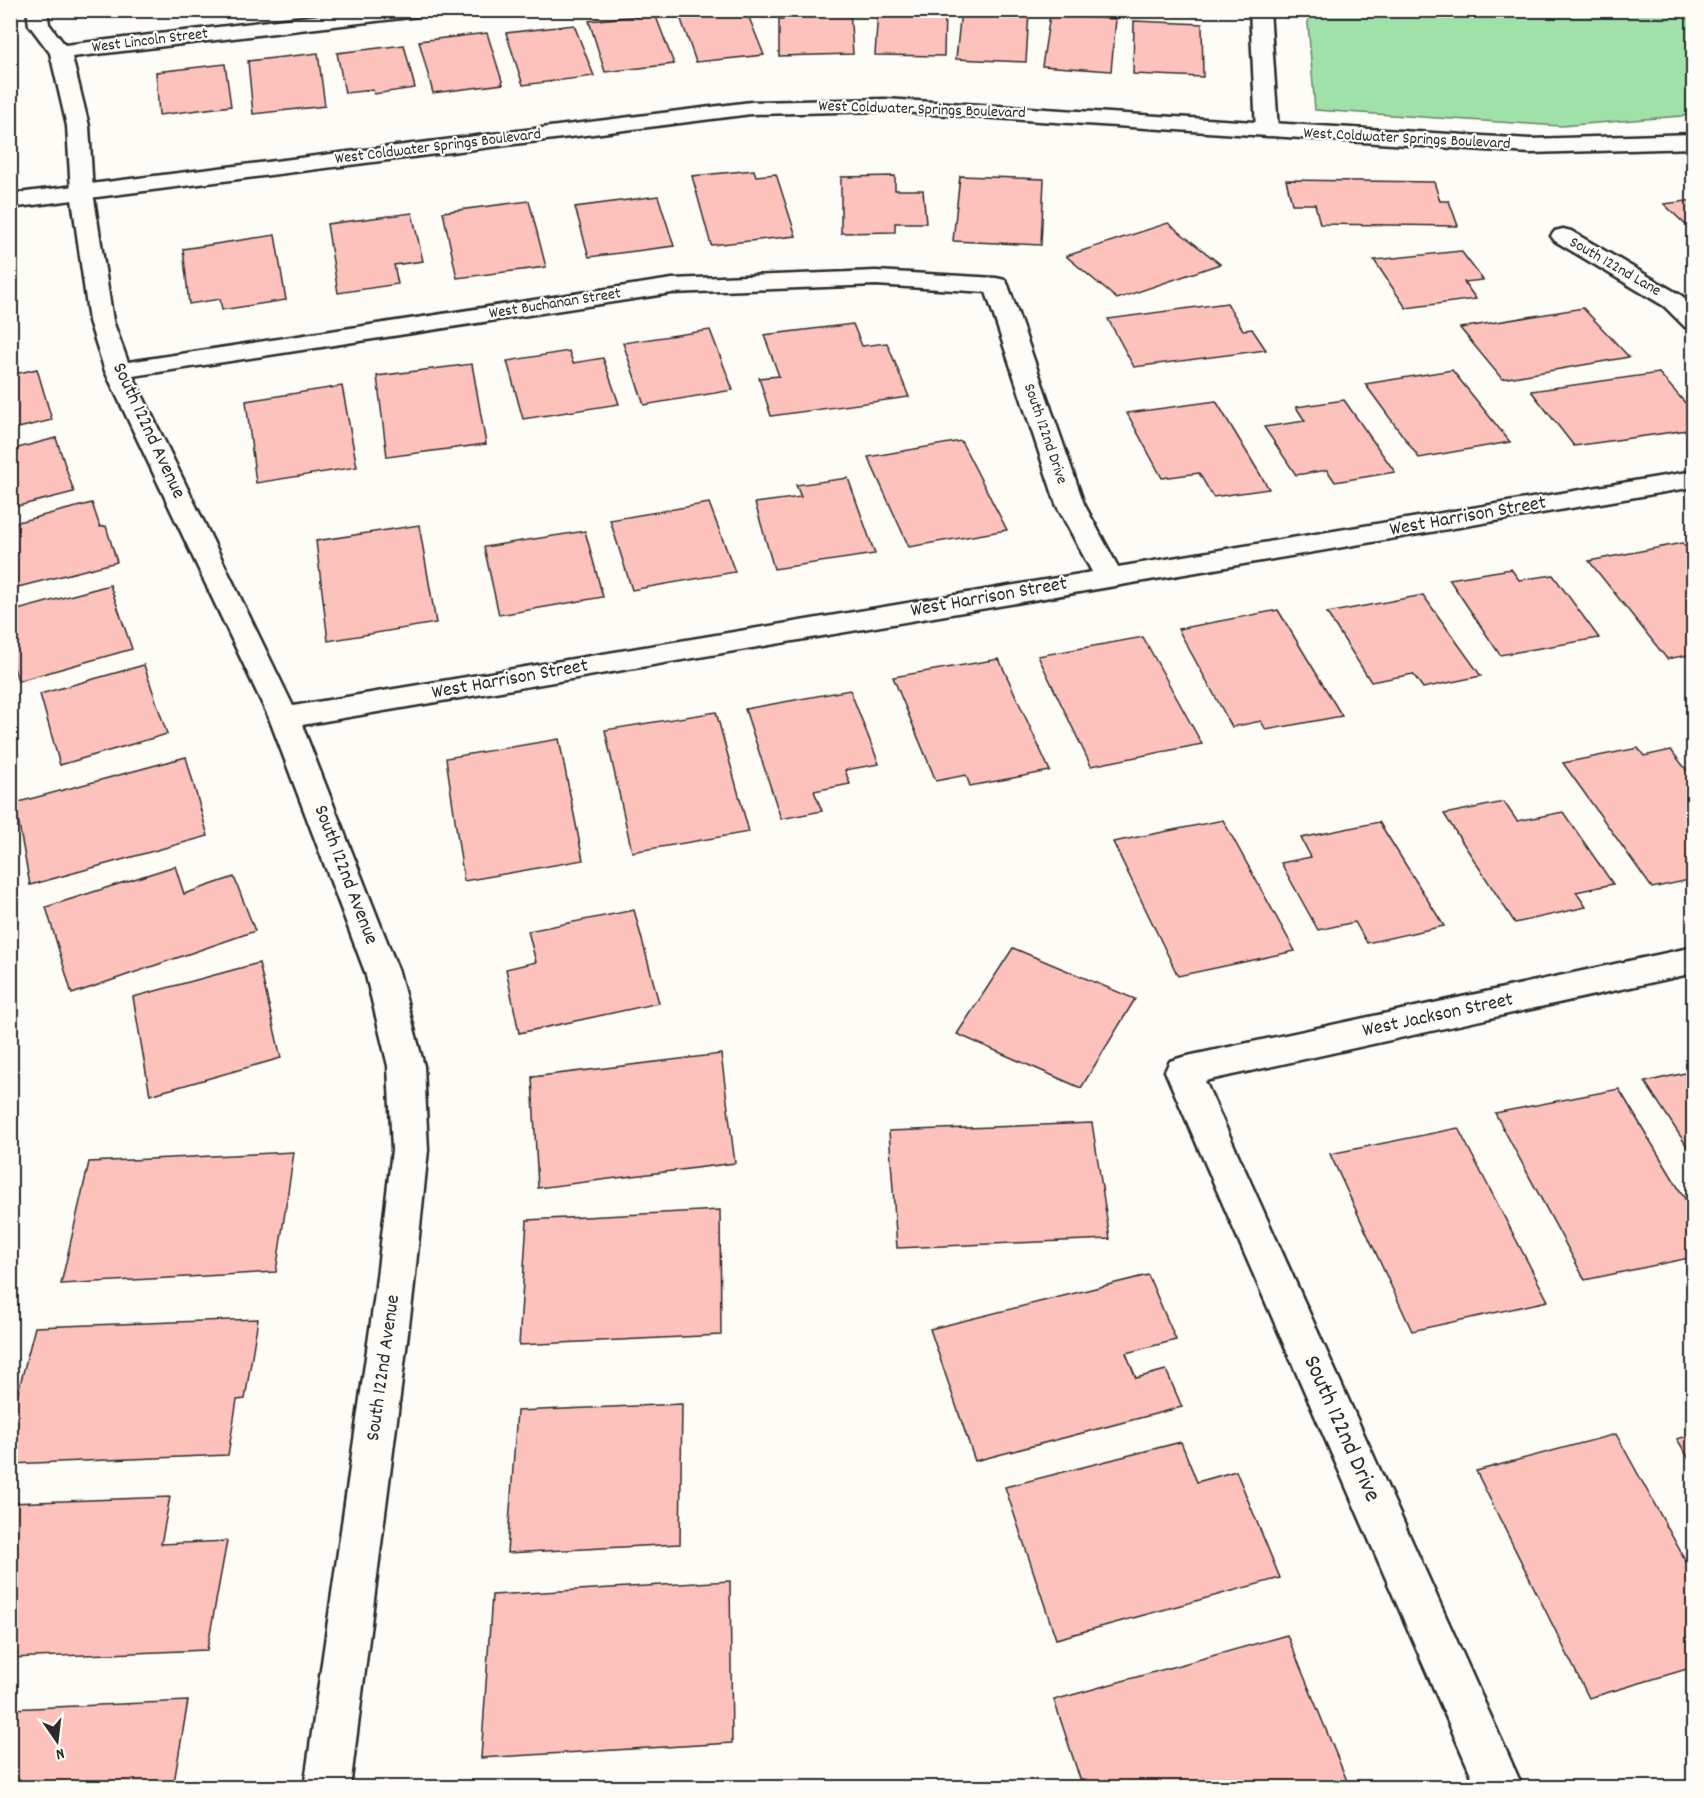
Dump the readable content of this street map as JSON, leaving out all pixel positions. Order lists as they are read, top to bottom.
{
  "streets": {
    "street": [
      "West Lincoln Street",
      "West Coldwater Springs Boulevard",
      "South 122nd Lane",
      "West Buchanan Street",
      "South 122nd Avenue",
      "South 122nd Drive",
      "West Harrison Street",
      "West Jackson Street"
    ]
  },
  "crossings": [
    ["West Lincoln Street", "South 122nd Avenue"],
    ["West Coldwater Springs Boulevard", "South 122nd Avenue"],
    ["West Buchanan Street", "South 122nd Avenue"],
    ["West Buchanan Street", "South 122nd Drive"],
    ["South 122nd Avenue", "West Harrison Street"],
    ["South 122nd Drive", "West Harrison Street"],
    ["South 122nd Drive", "West Jackson Street"]
  ],
  "north": "bottom"
}
